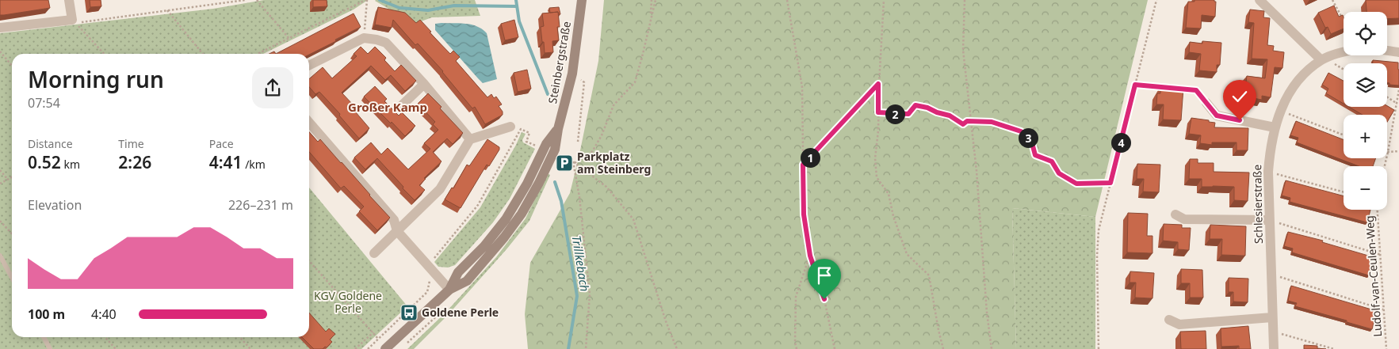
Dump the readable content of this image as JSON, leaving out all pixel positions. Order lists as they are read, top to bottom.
{
  "streets": {
    "main road": ["Steinbergstraße"],
    "street": ["Schlesierstraße"],
    "path": ["Ludolf-van-Ceulen-Weg"]
  },
  "districts": ["Großer Kamp"],
  "water": ["Trillkebach"],
  "parks": ["KGV Goldene Perle"],
  "places": {
    "parking": ["Parkplatz am Steinberg"],
    "bus stop": ["Goldene Perle"]
  },
  "page": {
    "map_buttons": ["+", "−"],
    "heading": ["Morning run", "07:54"],
    "pins": [
      "2",
      "3",
      "4",
      "1"
    ],
    "stats": [
      ["Distance", "0.52 km"],
      ["Time", "2:26"],
      ["Pace", "4:41 /km"]
    ],
    "chart": ["Elevation", "226–231 m"],
    "list": [
      {
        "name": "100 m",
        "note": "4:40"
      }
    ]
  }
}
